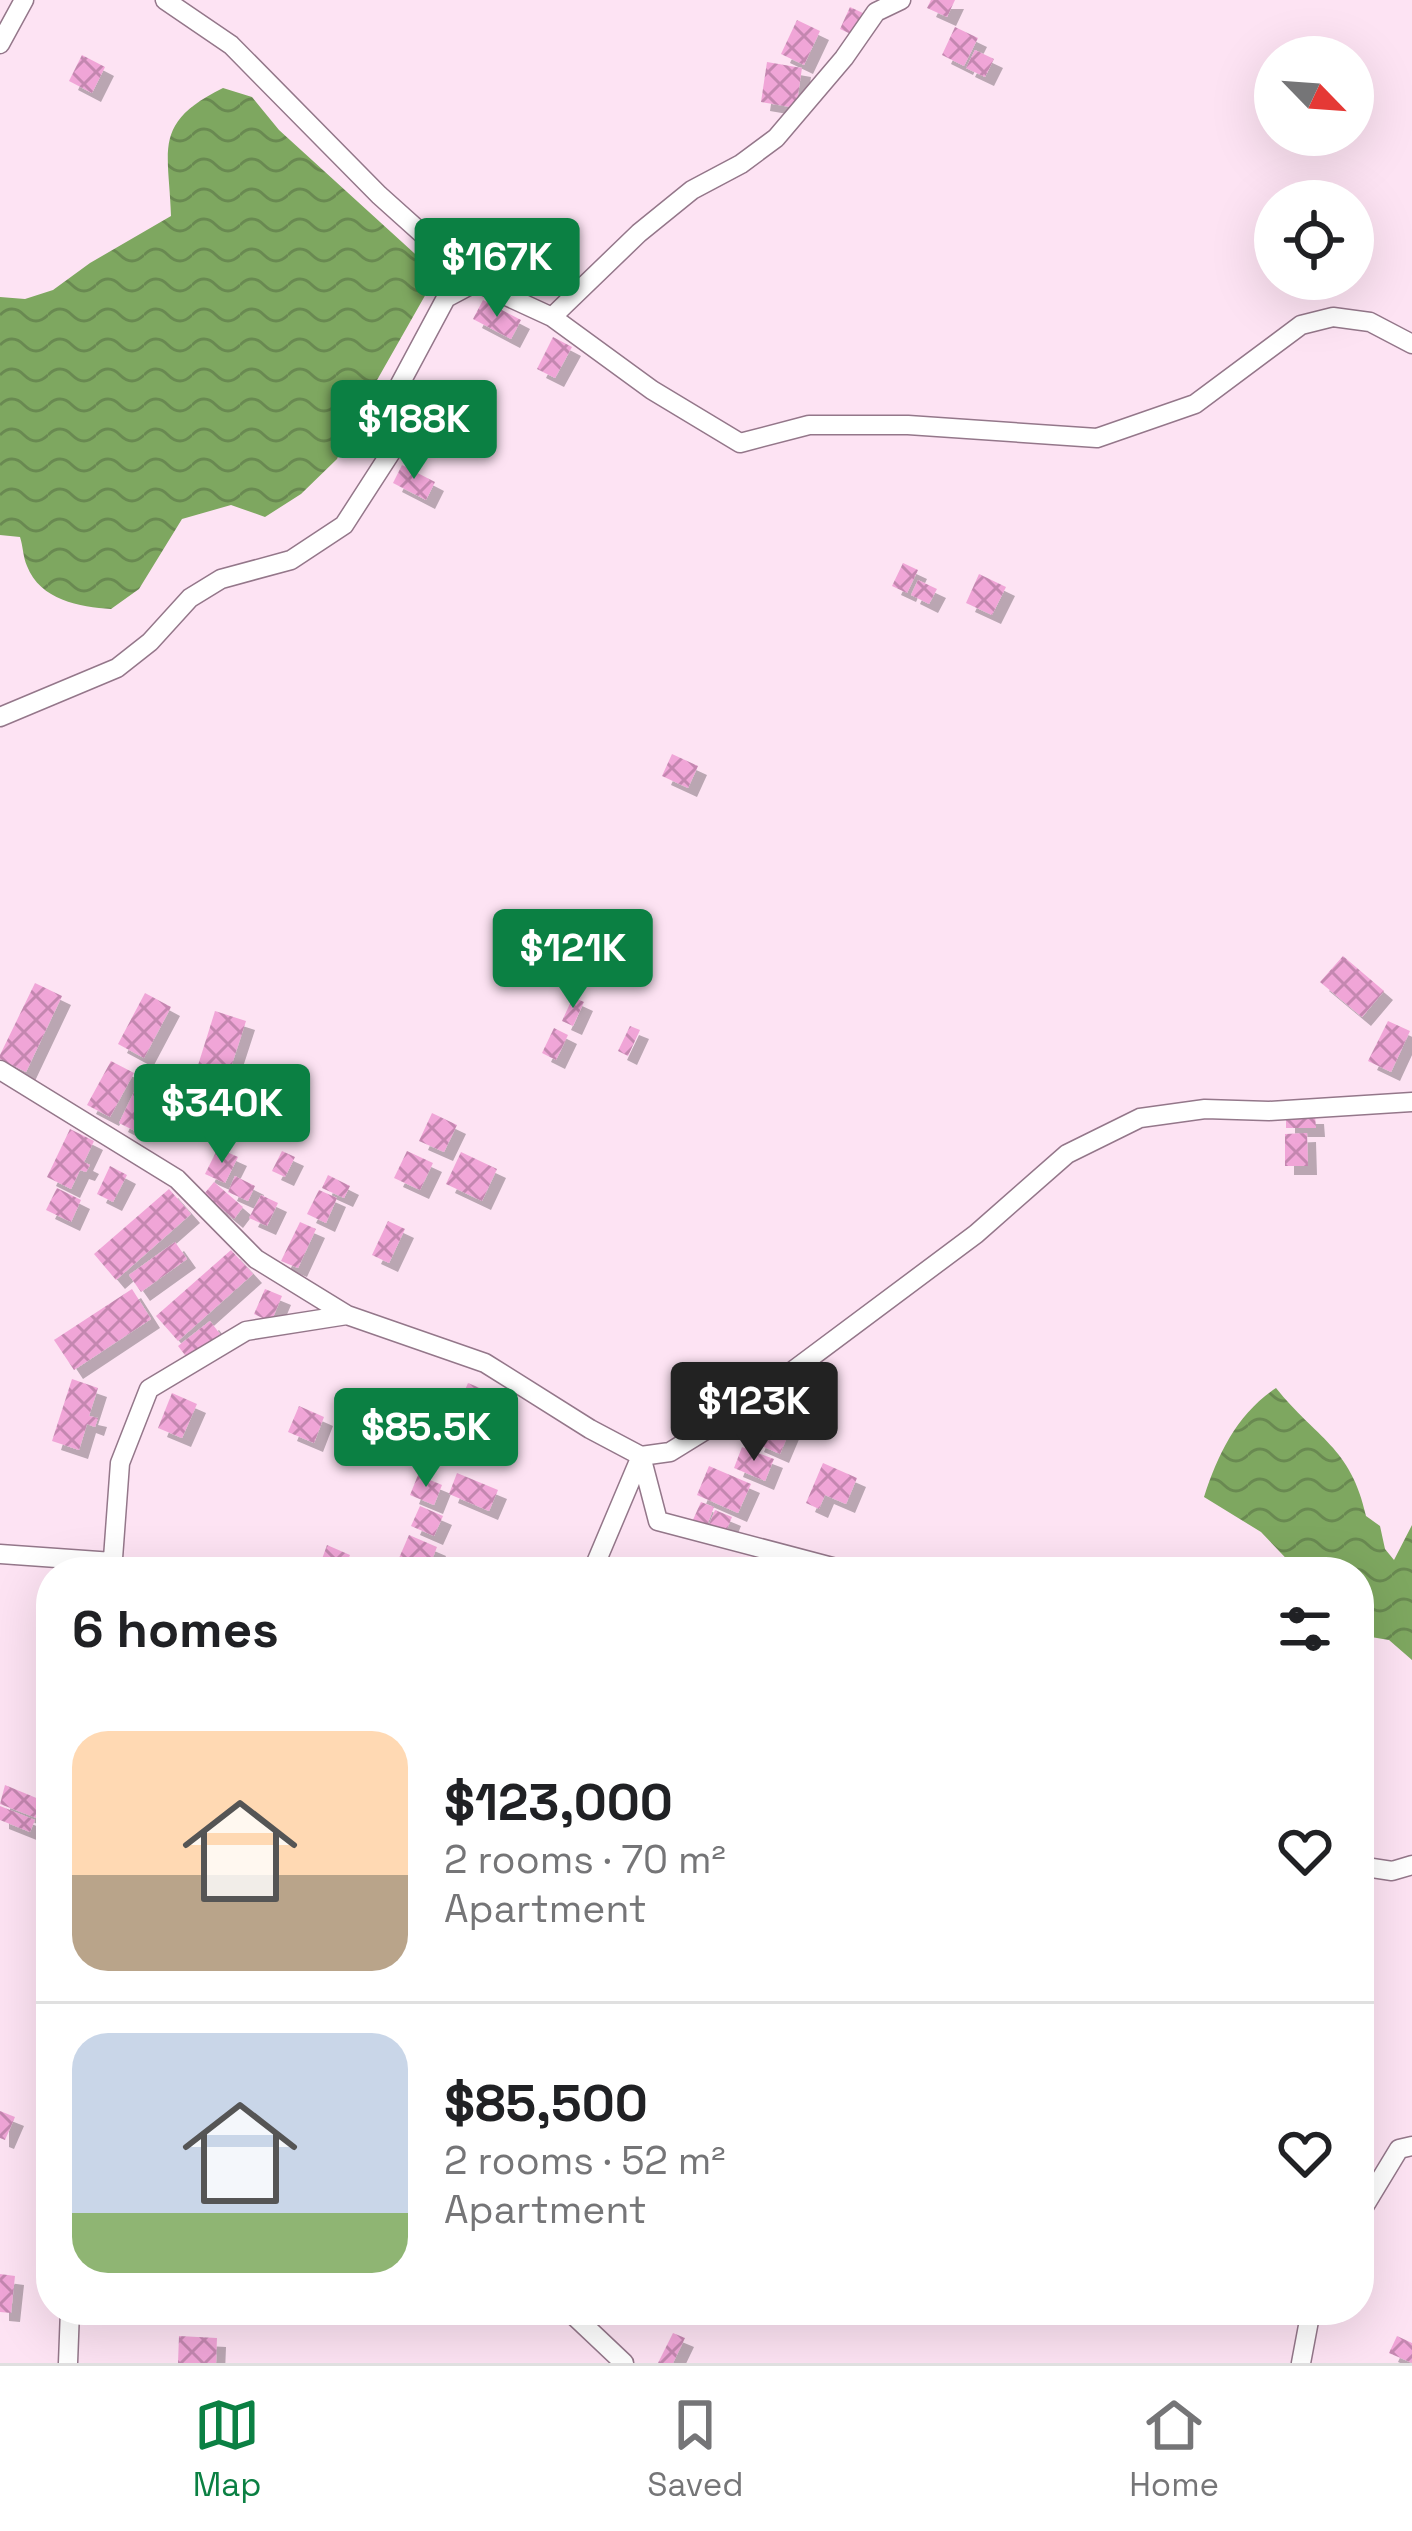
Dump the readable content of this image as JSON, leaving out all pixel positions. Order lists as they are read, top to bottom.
{
  "north": "bottom right",
  "page": {
    "price": [
      "$167K",
      "$188K",
      "$121K",
      "$340K",
      "$123K",
      "$85.5K"
    ],
    "heading": "6 homes",
    "list": [
      {
        "name": "$123,000",
        "note": "2 rooms · 70 m² · Apartment"
      },
      {
        "name": "$85,500",
        "note": "2 rooms · 52 m² · Apartment"
      }
    ],
    "tabs": ["Map", "Saved", "Home"]
  }
}
